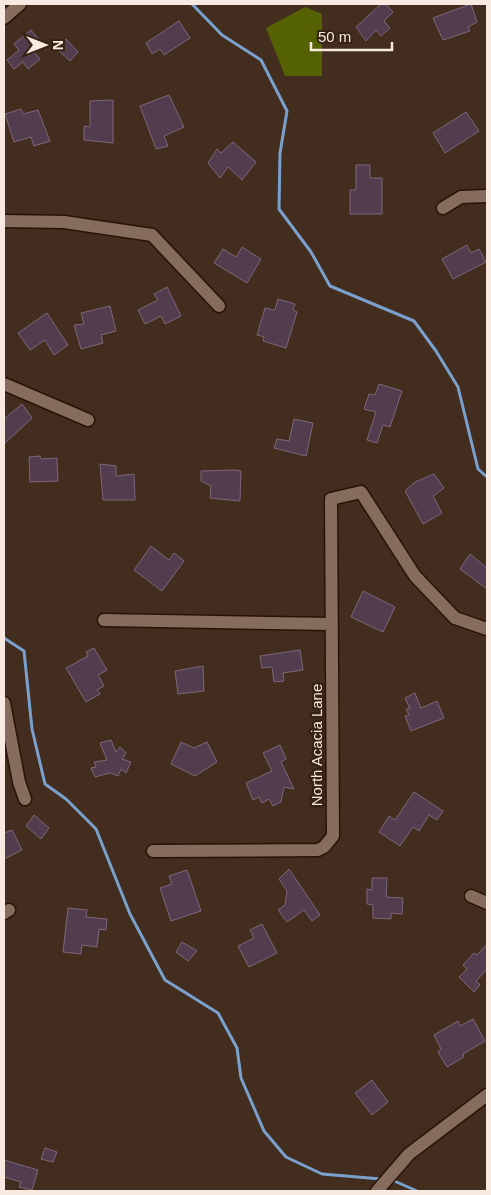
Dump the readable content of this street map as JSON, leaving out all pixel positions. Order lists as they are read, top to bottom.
{
  "streets": {
    "street": ["North Acacia Lane"]
  },
  "scale_bar": "50 m",
  "north": "right"
}
